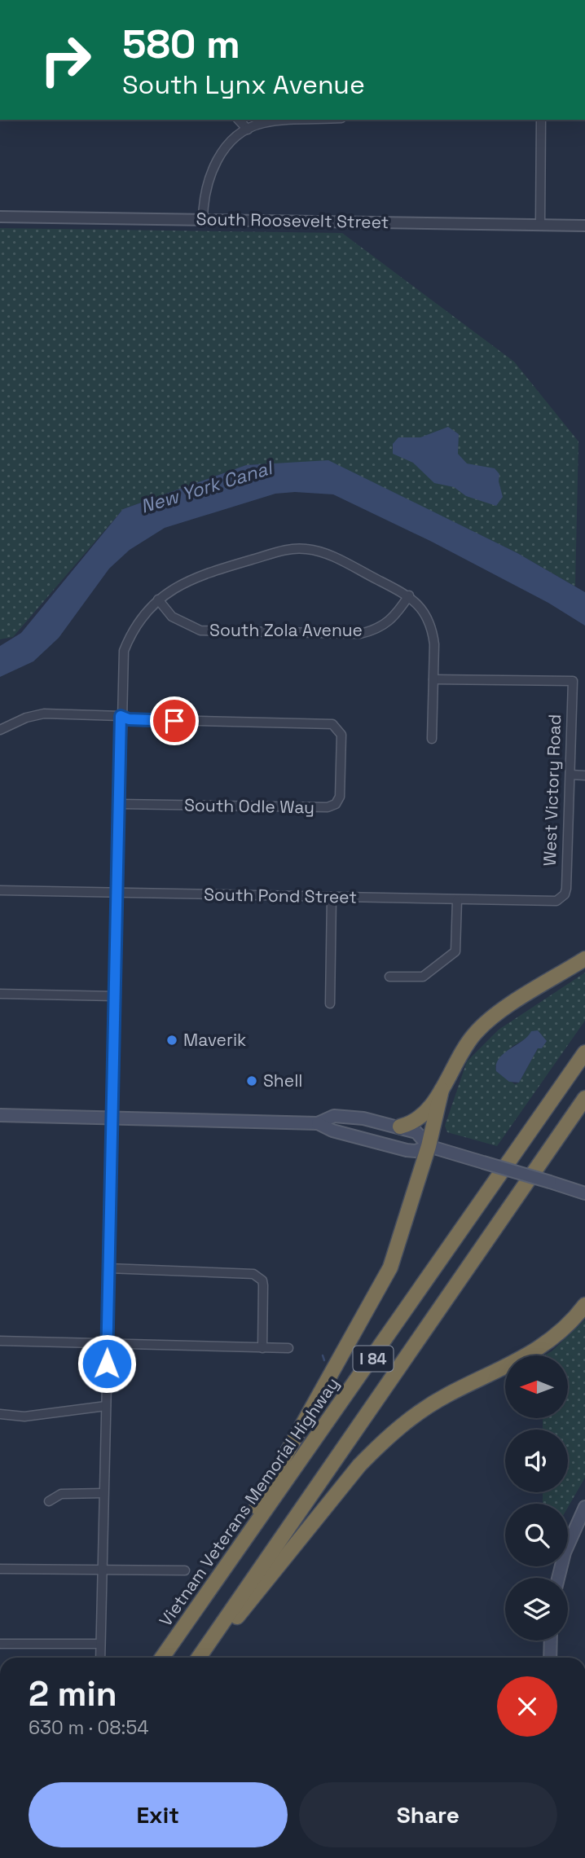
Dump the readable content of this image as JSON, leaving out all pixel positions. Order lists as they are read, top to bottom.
{
  "streets": {
    "highway": ["I 84", "Vietnam Veterans Memorial Highway"],
    "street": [
      "South Roosevelt Street",
      "South Zola Avenue",
      "West Victory Road",
      "South Odle Way",
      "South Pond Street"
    ]
  },
  "crossings": [
    ["West Victory Road", "South Pond Street"]
  ],
  "water": ["New York Canal"],
  "places": ["Maverik", "Shell"],
  "north": "left",
  "page": {
    "turn": ["580 m", "South Lynx Avenue"],
    "heading": ["2 min", "630 m · 08:54"],
    "buttons": ["Exit", "Share"]
  }
}
